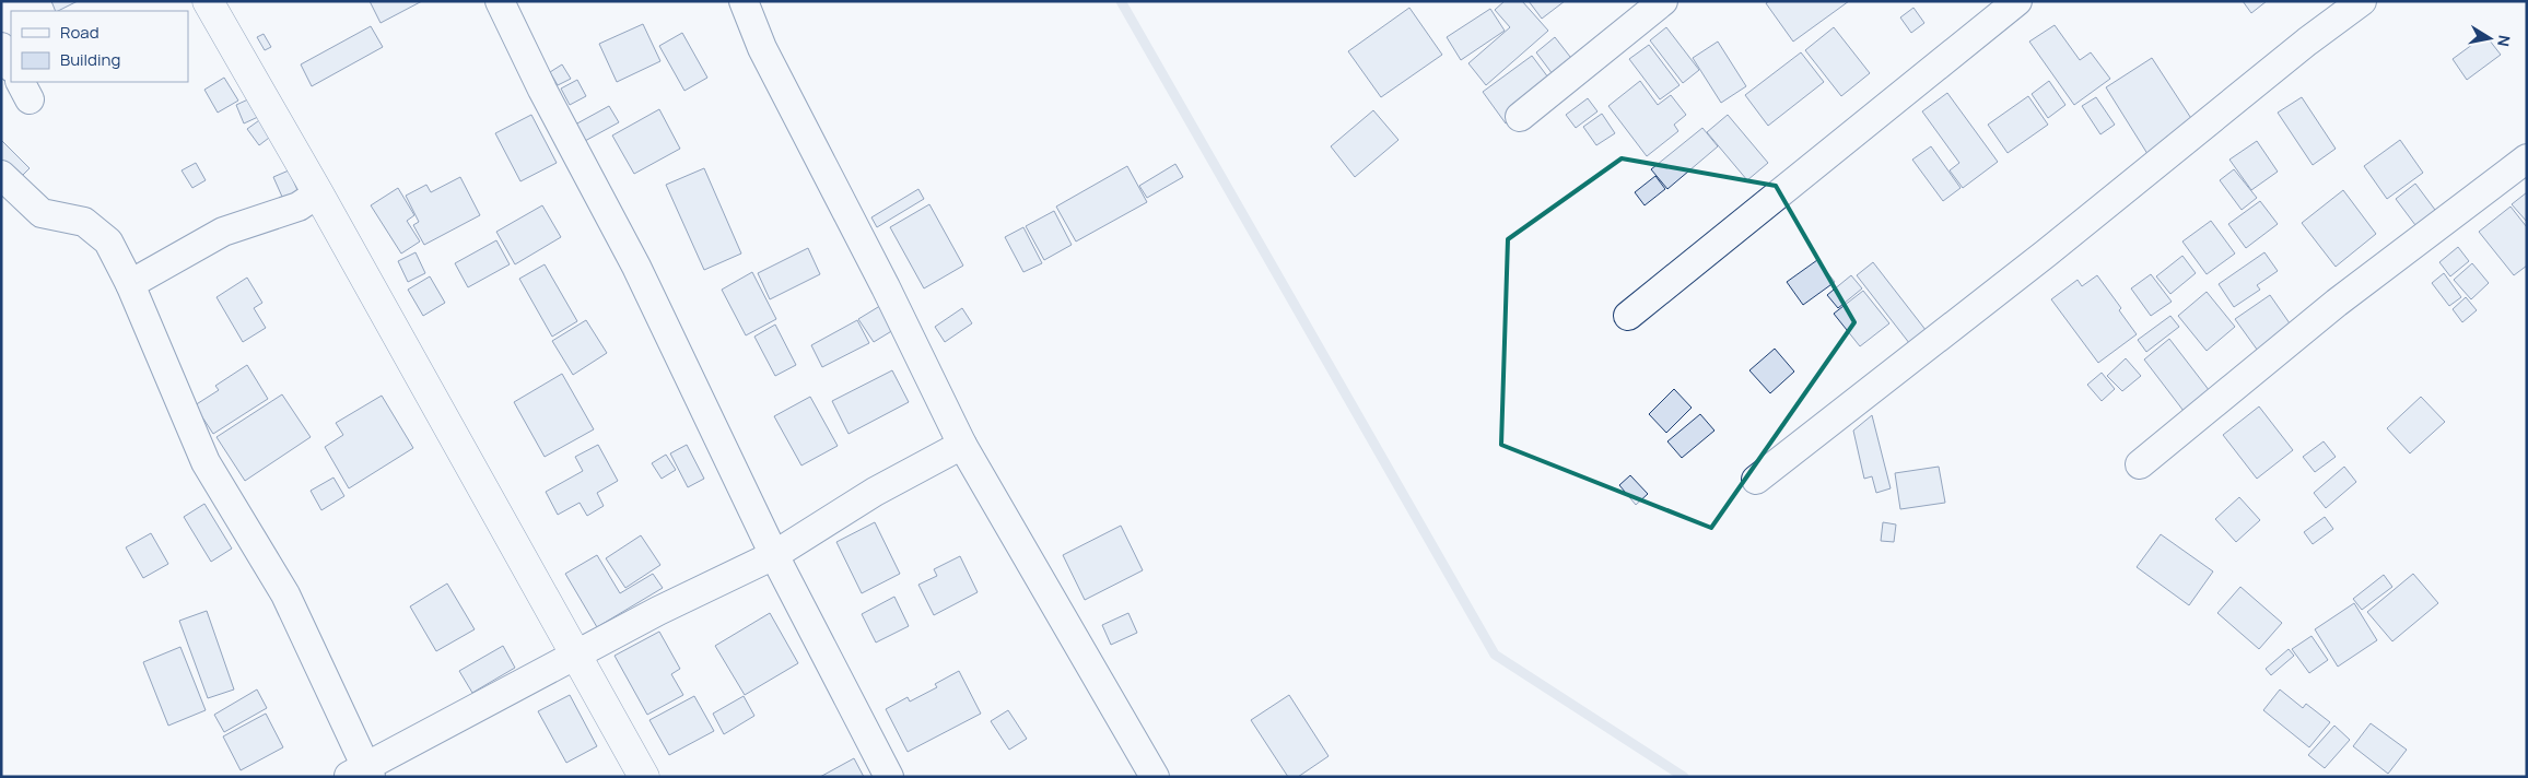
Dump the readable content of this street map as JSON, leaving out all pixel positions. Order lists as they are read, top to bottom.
{
  "legend": ["Road", "Building"],
  "north": "right"
}
